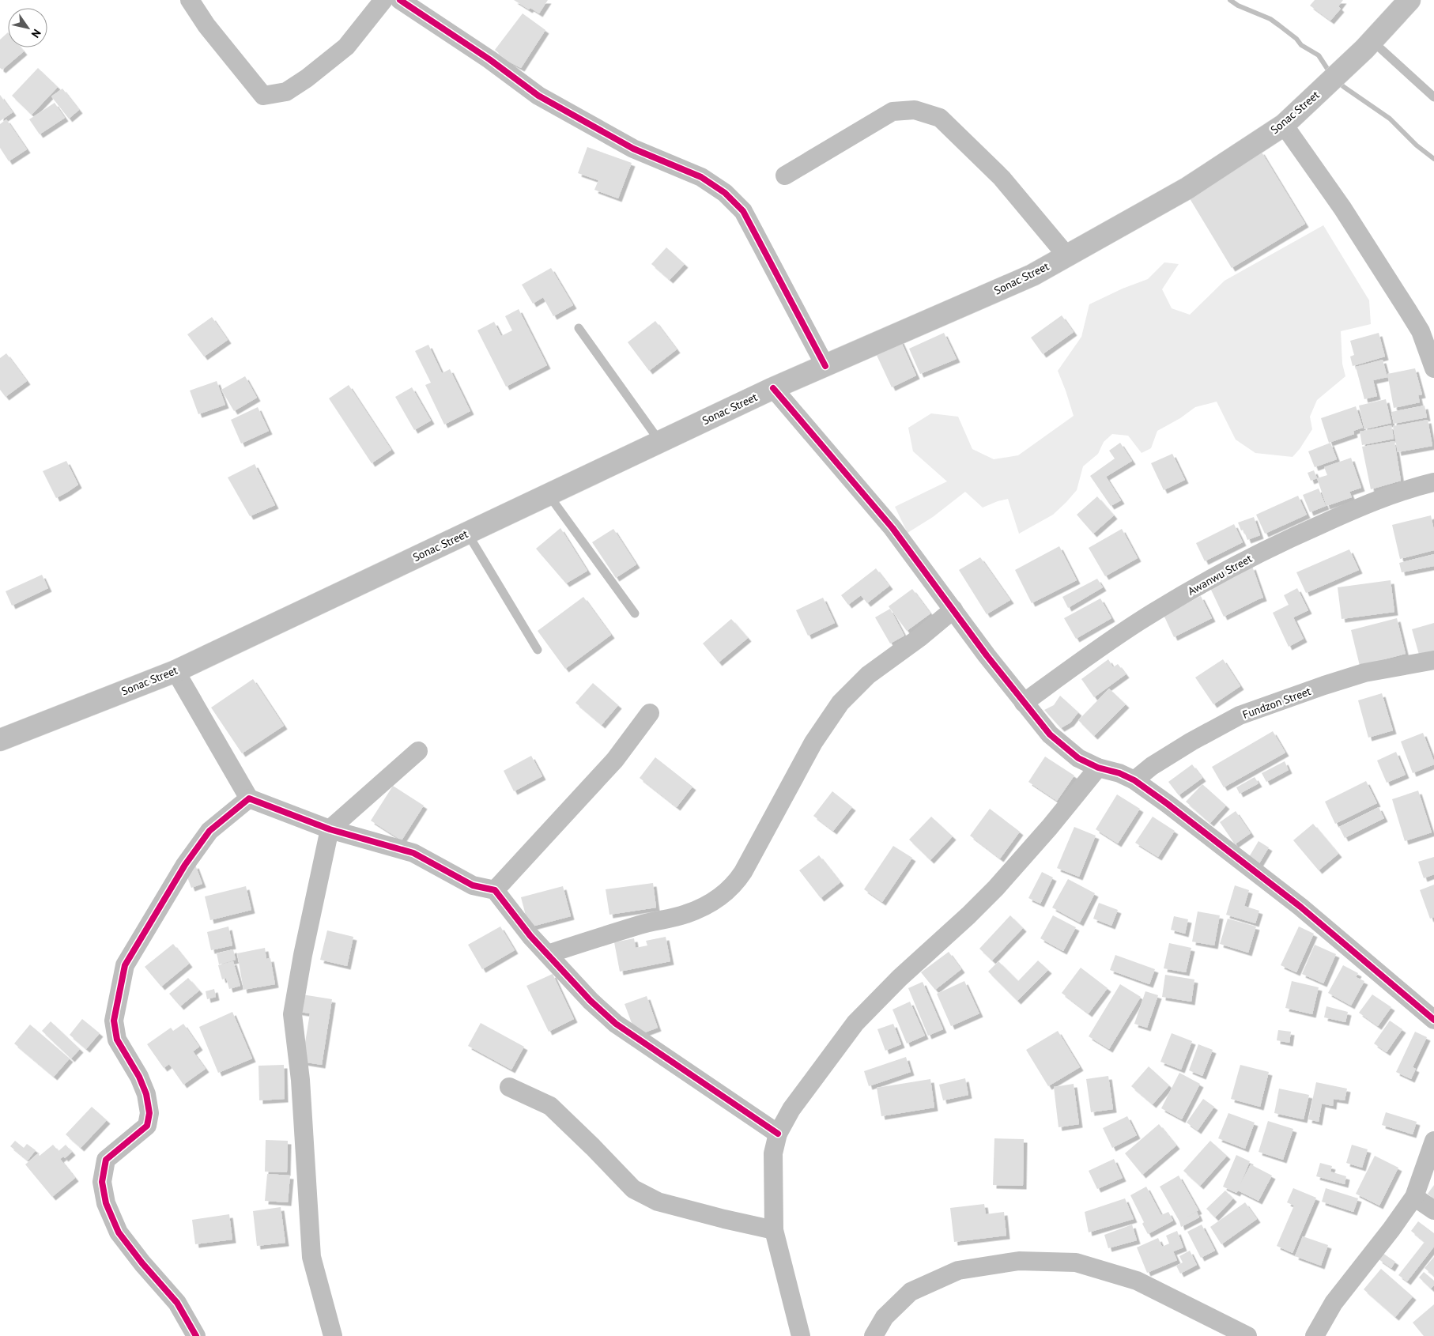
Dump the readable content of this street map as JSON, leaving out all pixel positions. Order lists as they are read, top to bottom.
{
  "streets": {
    "highway": ["Sonac Street"],
    "street": ["Awanwu Street", "Fundzon Street"]
  },
  "north": "bottom right"
}
